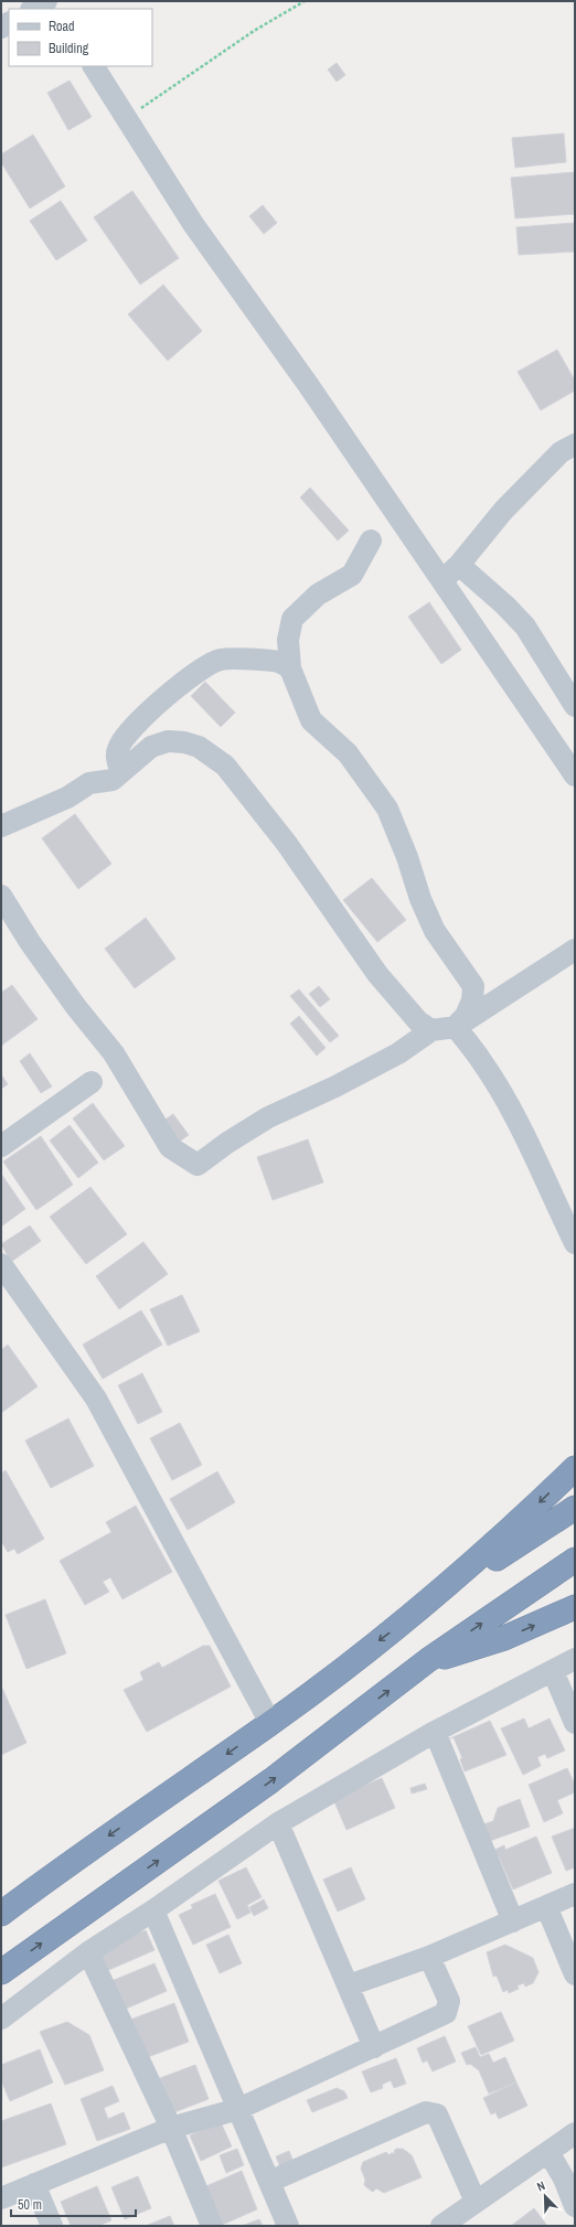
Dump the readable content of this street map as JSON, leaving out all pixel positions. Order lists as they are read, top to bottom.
{
  "legend": ["Road", "Building"],
  "scale_bar": "50 m",
  "north": "top left"
}
